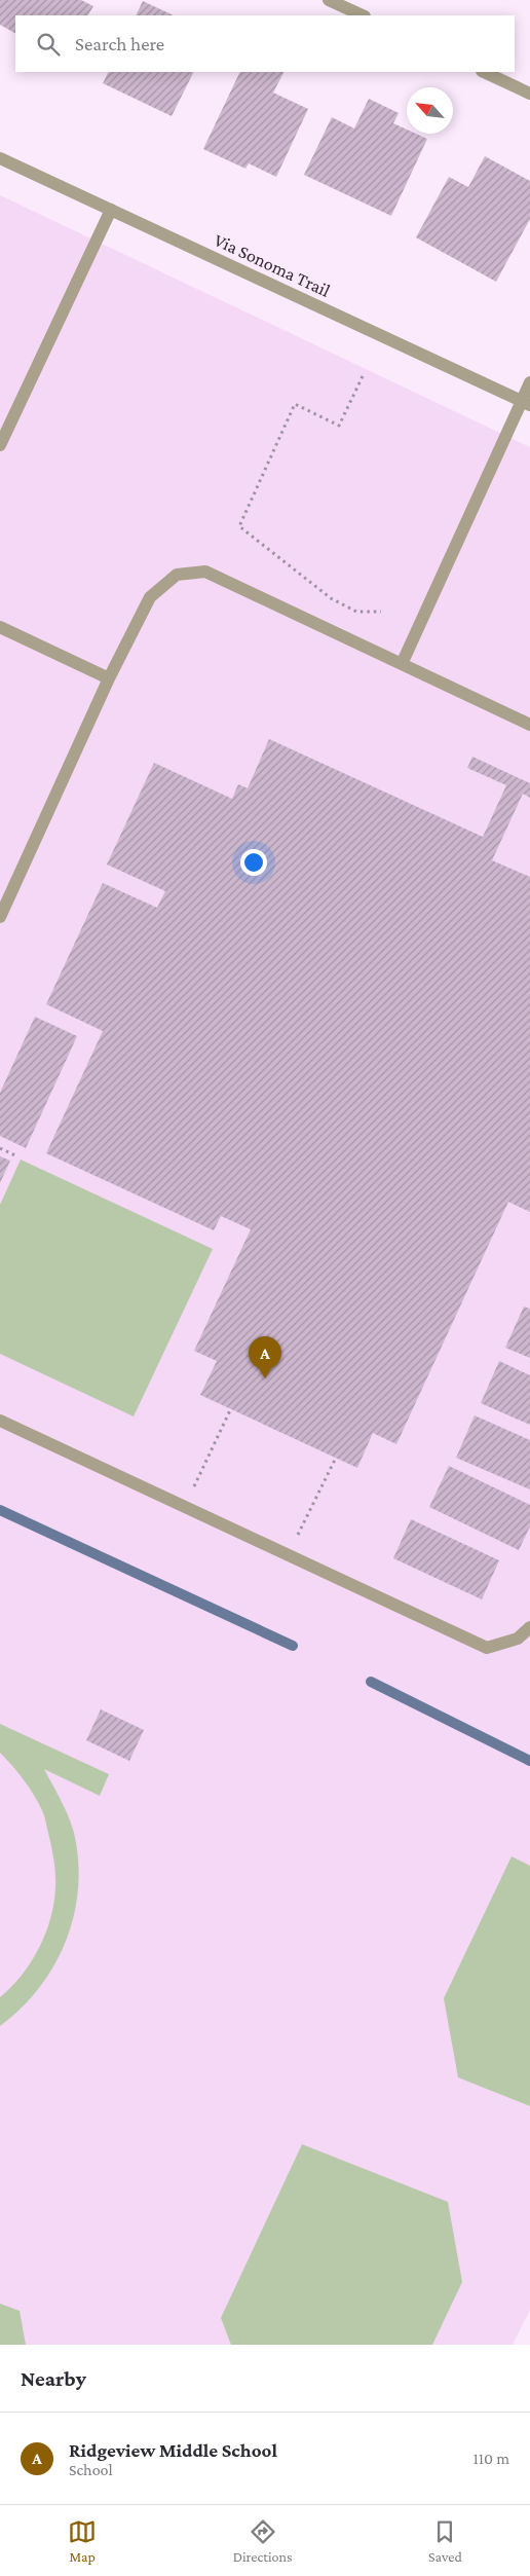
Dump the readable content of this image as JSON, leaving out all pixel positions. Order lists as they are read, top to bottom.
{
  "streets": {
    "street": ["Via Sonoma Trail"]
  },
  "north": "top left",
  "page": {
    "search": "Search here",
    "pins": "A",
    "heading": "Nearby",
    "list": [
      {
        "mark": "A",
        "name": "Ridgeview Middle School",
        "note": "School",
        "value": "110 m"
      }
    ],
    "nav": ["Map", "Directions", "Saved"]
  }
}
